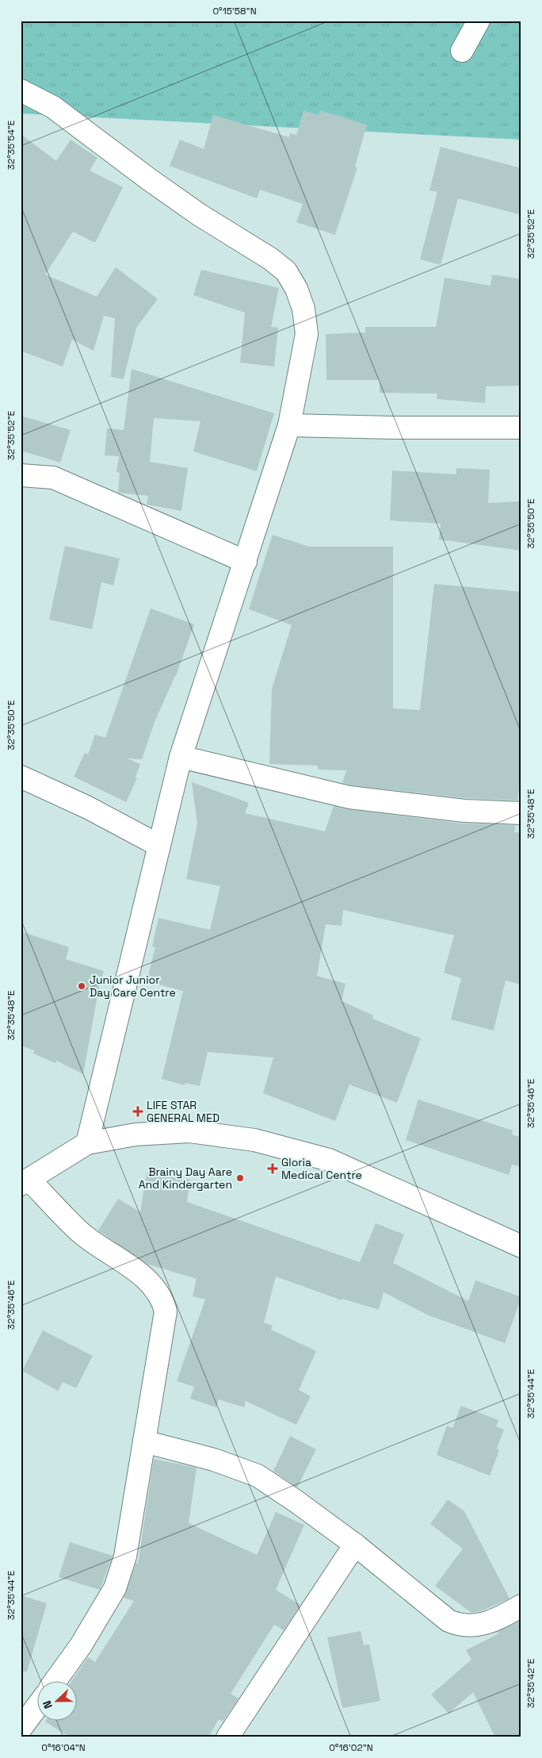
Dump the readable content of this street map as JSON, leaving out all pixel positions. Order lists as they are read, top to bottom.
{
  "places": {
    "other": ["Junior Junior Day Care Centre", "Brainy Day Aare And Kindergarten"],
    "health": ["LIFE STAR GENERAL MED", "Gloria Medical Centre"]
  },
  "north": "left",
  "coordinates": [
    "0°15'58\"N",
    "32°35'54\"E",
    "32°35'52\"E",
    "32°35'50\"E",
    "32°35'48\"E",
    "32°35'46\"E",
    "32°35'44\"E",
    "32°35'42\"E",
    "0°16'04\"N",
    "0°16'02\"N"
  ]
}
